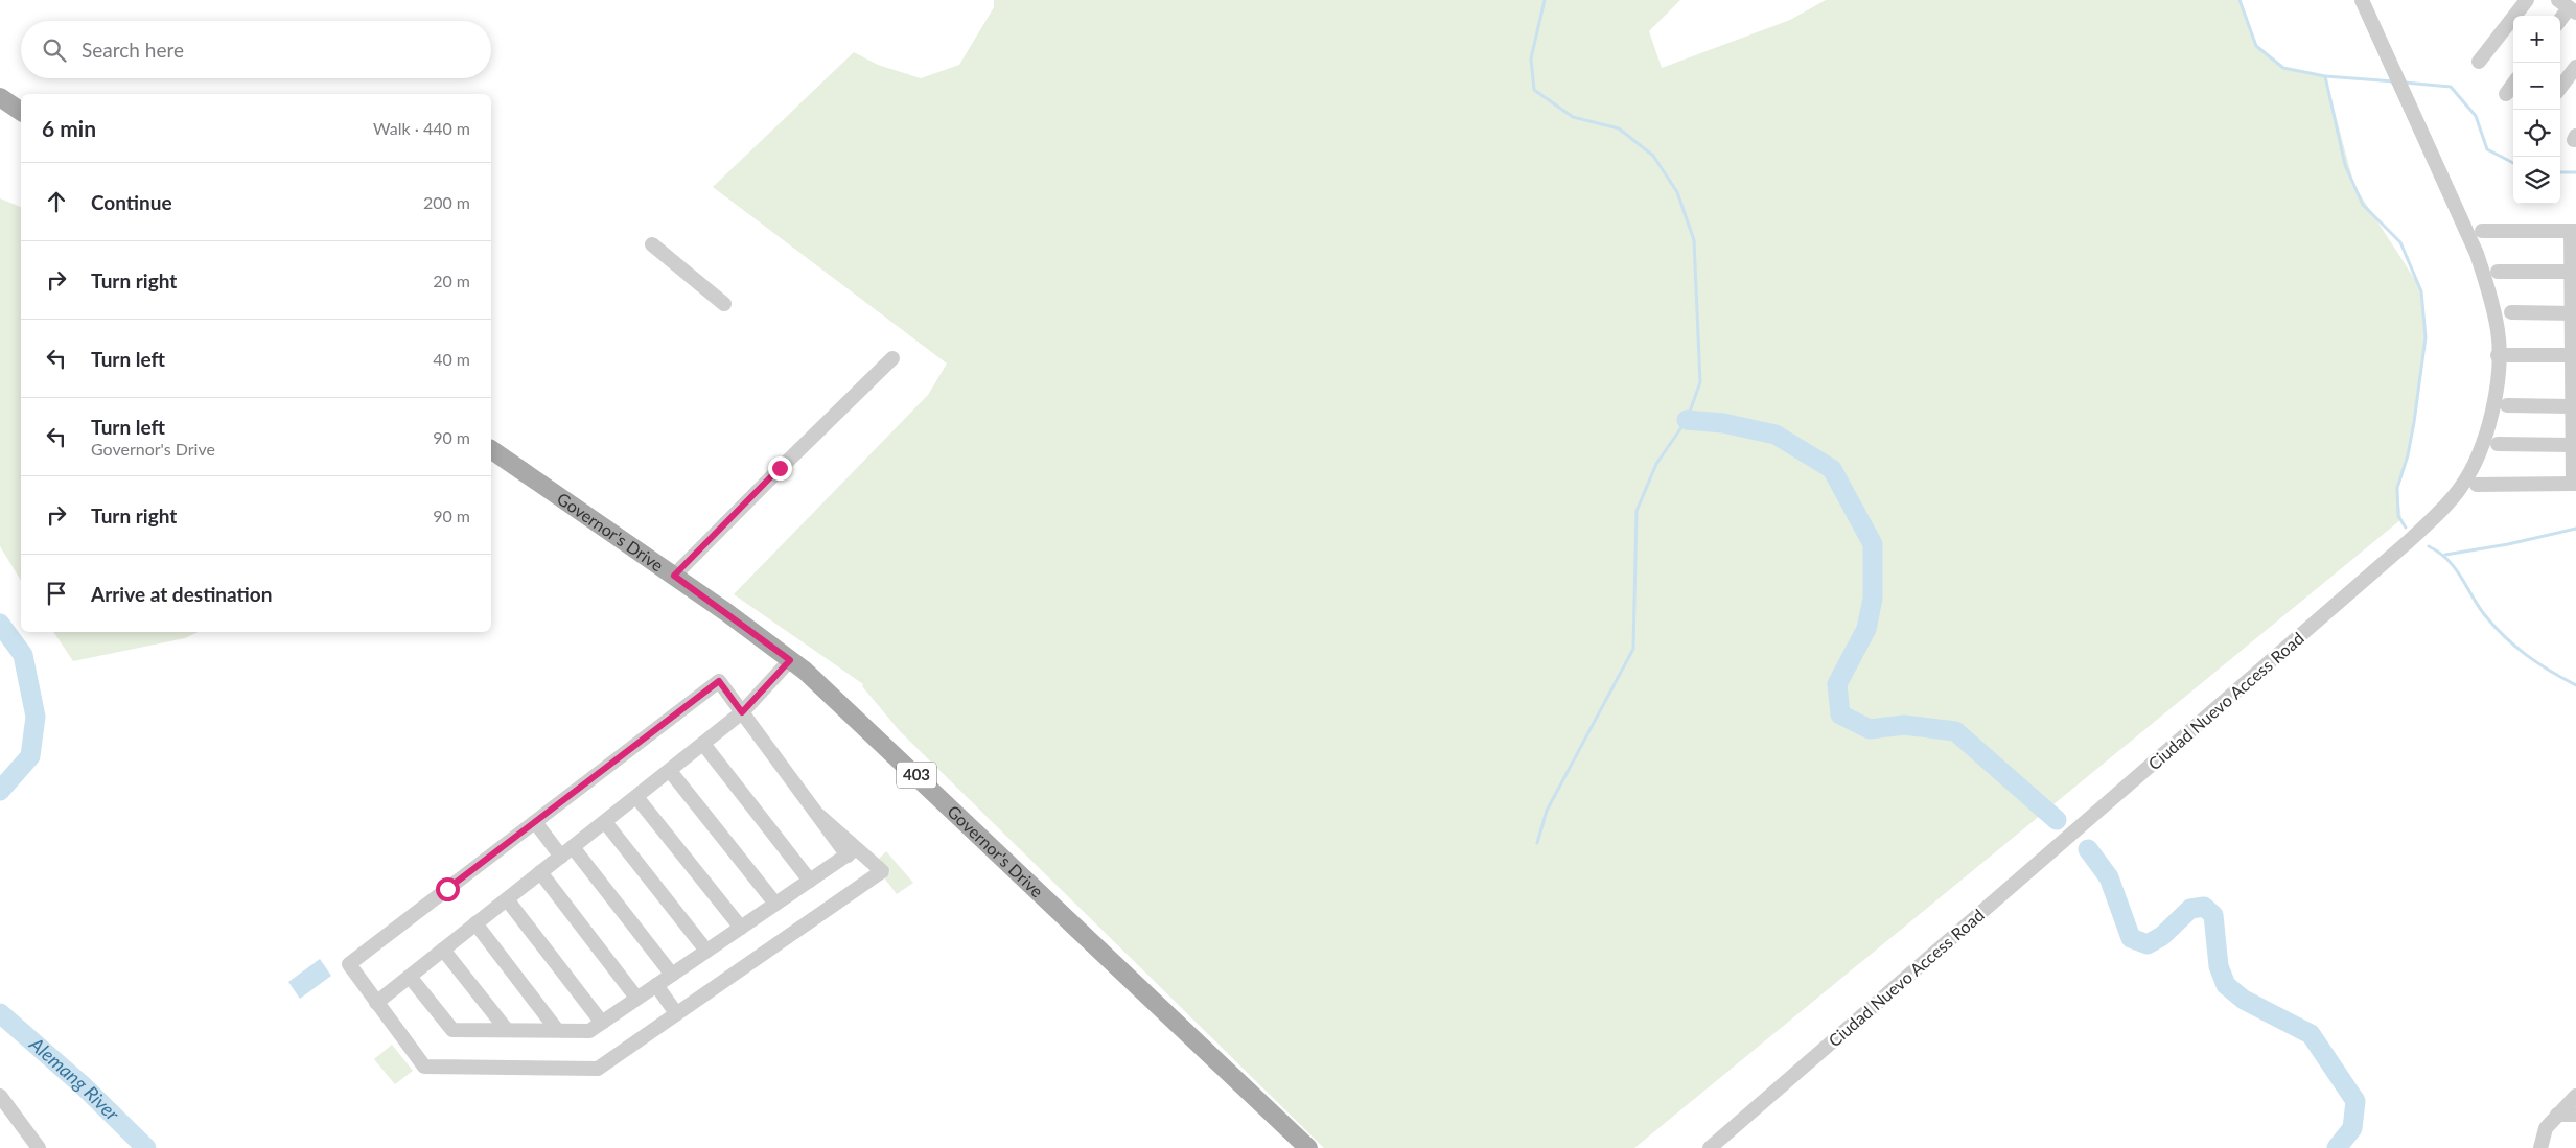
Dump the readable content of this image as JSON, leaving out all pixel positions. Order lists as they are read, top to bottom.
{
  "streets": {
    "main road": ["Governor's Drive", "403"],
    "street": ["Ciudad Nuevo Access Road"]
  },
  "water": ["Alemang River"],
  "page": {
    "map_buttons": ["+", "−"],
    "search": "Search here",
    "heading": ["6 min", "Walk · 440 m"],
    "list": [
      ["Continue", "200 m"],
      ["Turn right", "20 m"],
      ["Turn left", "40 m"],
      ["Turn left", "Governor's Drive", "90 m"],
      ["Turn right", "90 m"],
      "Arrive at destination"
    ]
  }
}
